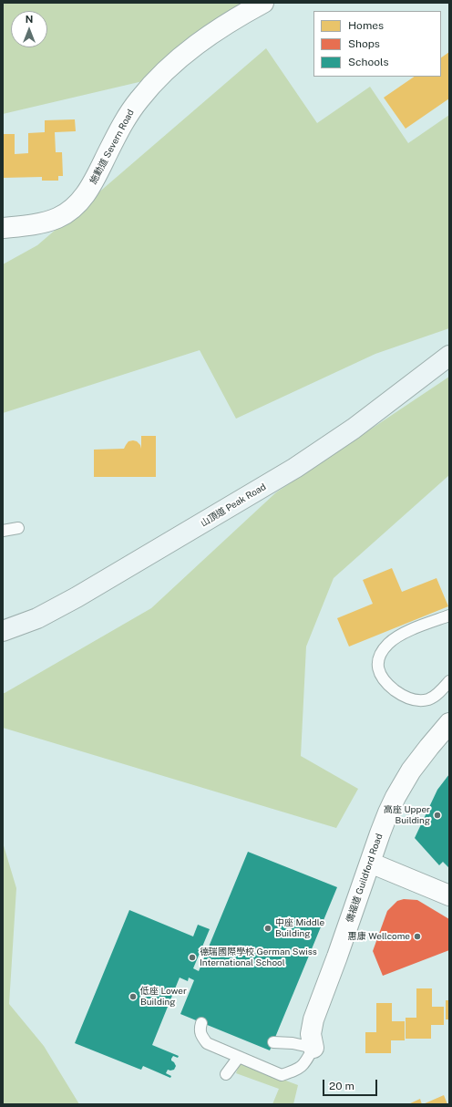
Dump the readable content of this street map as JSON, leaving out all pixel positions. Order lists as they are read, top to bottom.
{
  "streets": {
    "main road": ["山頂道 Peak Road"],
    "street": ["施勳道 Severn Road", "僑福道 Guildford Road"]
  },
  "places": [
    "高座 Upper Building",
    "中座 Middle Building",
    "惠康 Wellcome",
    "德瑞國際學校 German Swiss International School",
    "低座 Lower Building"
  ],
  "legend": ["Homes", "Shops", "Schools"],
  "scale_bar": "20 m",
  "north": "top"
}
